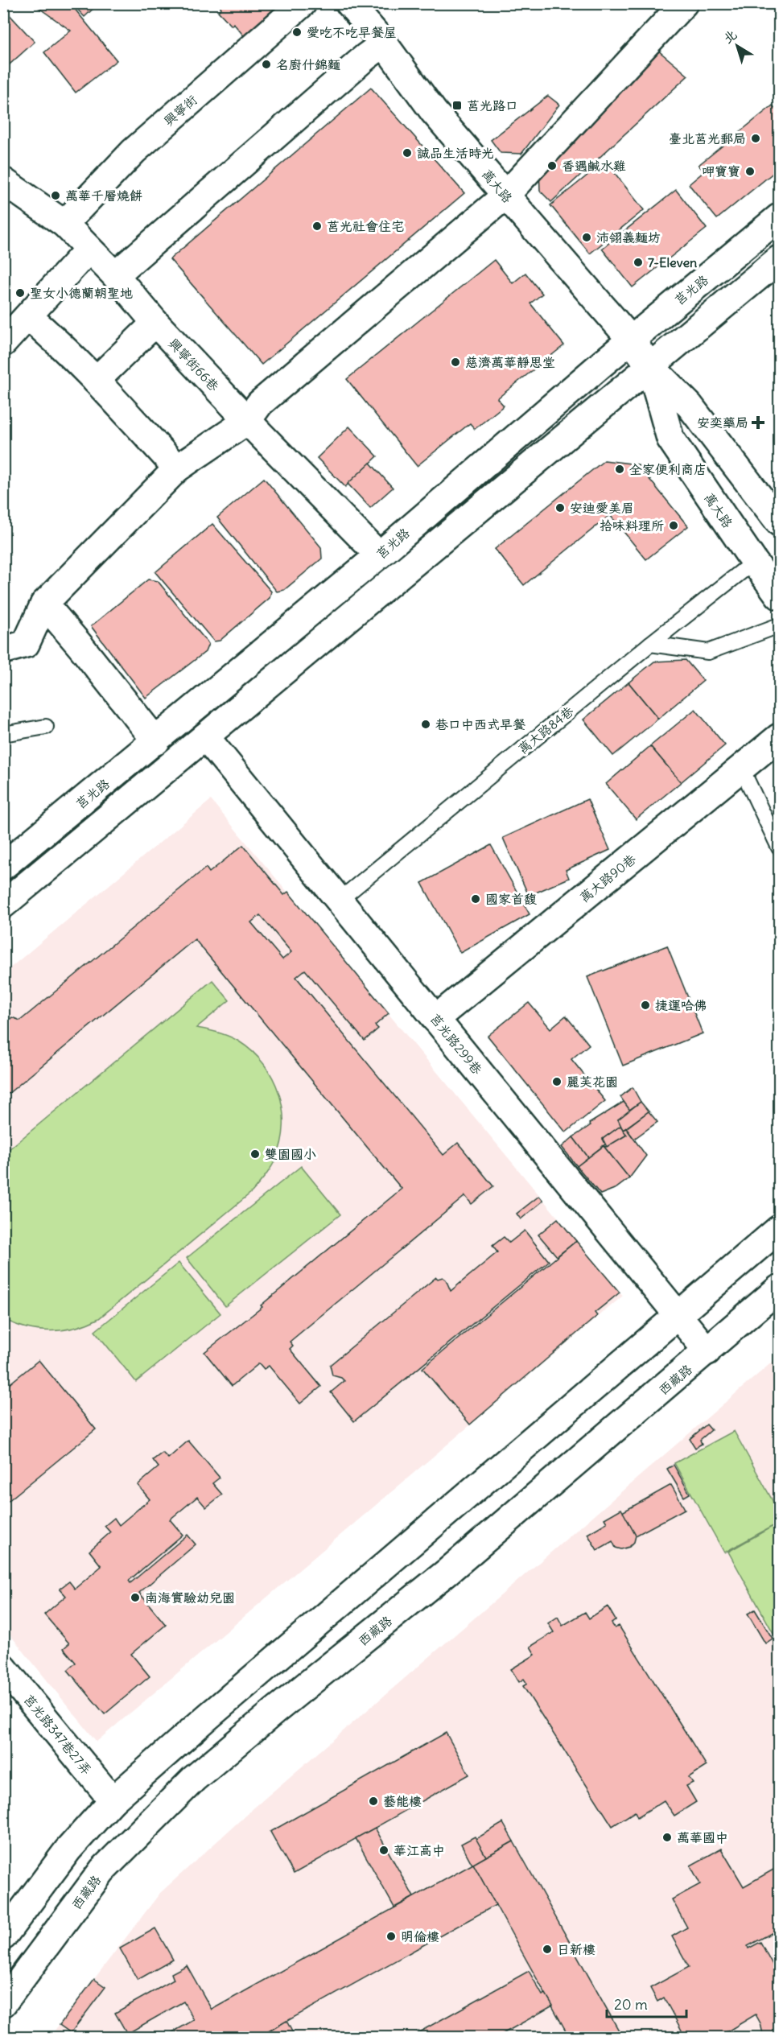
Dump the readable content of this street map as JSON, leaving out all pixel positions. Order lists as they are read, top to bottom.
{
  "streets": {
    "street": [
      "興寧街",
      "萬大路",
      "莒光路",
      "興寧街66巷",
      "萬大路90巷",
      "莒光路299巷",
      "西藏路",
      "莒光路347巷27弄"
    ],
    "lane": ["萬大路84巷"]
  },
  "crossings": [
    ["興寧街", "興寧街66巷"],
    ["萬大路", "莒光路"],
    ["萬大路", "萬大路84巷"],
    ["莒光路", "興寧街66巷"],
    ["萬大路84巷", "莒光路299巷"],
    ["萬大路90巷", "莒光路299巷"],
    ["莒光路299巷", "西藏路"]
  ],
  "places": {
    "other": [
      "愛吃不吃早餐屋",
      "名廚什錦麵",
      "臺北莒光郵局",
      "誠品生活時光",
      "香遇鹹水雞",
      "呷寶寶",
      "萬華千層燒餅",
      "莒光社會住宅",
      "沛翎義麵坊",
      "7-Eleven",
      "聖女小德蘭朝聖地",
      "慈濟萬華靜思堂",
      "全家便利商店",
      "安迪愛美眉",
      "拾味料理所",
      "巷口中西式早餐",
      "國家首馥",
      "捷運哈佛",
      "麗芙花園",
      "雙園國小",
      "南海實驗幼兒園",
      "藝能樓",
      "萬華國中",
      "華江高中",
      "明倫樓",
      "日新樓"
    ],
    "transit": ["莒光路口"],
    "health": ["安奕藥局"]
  },
  "scale_bar": "20 m",
  "north": "top left"
}
